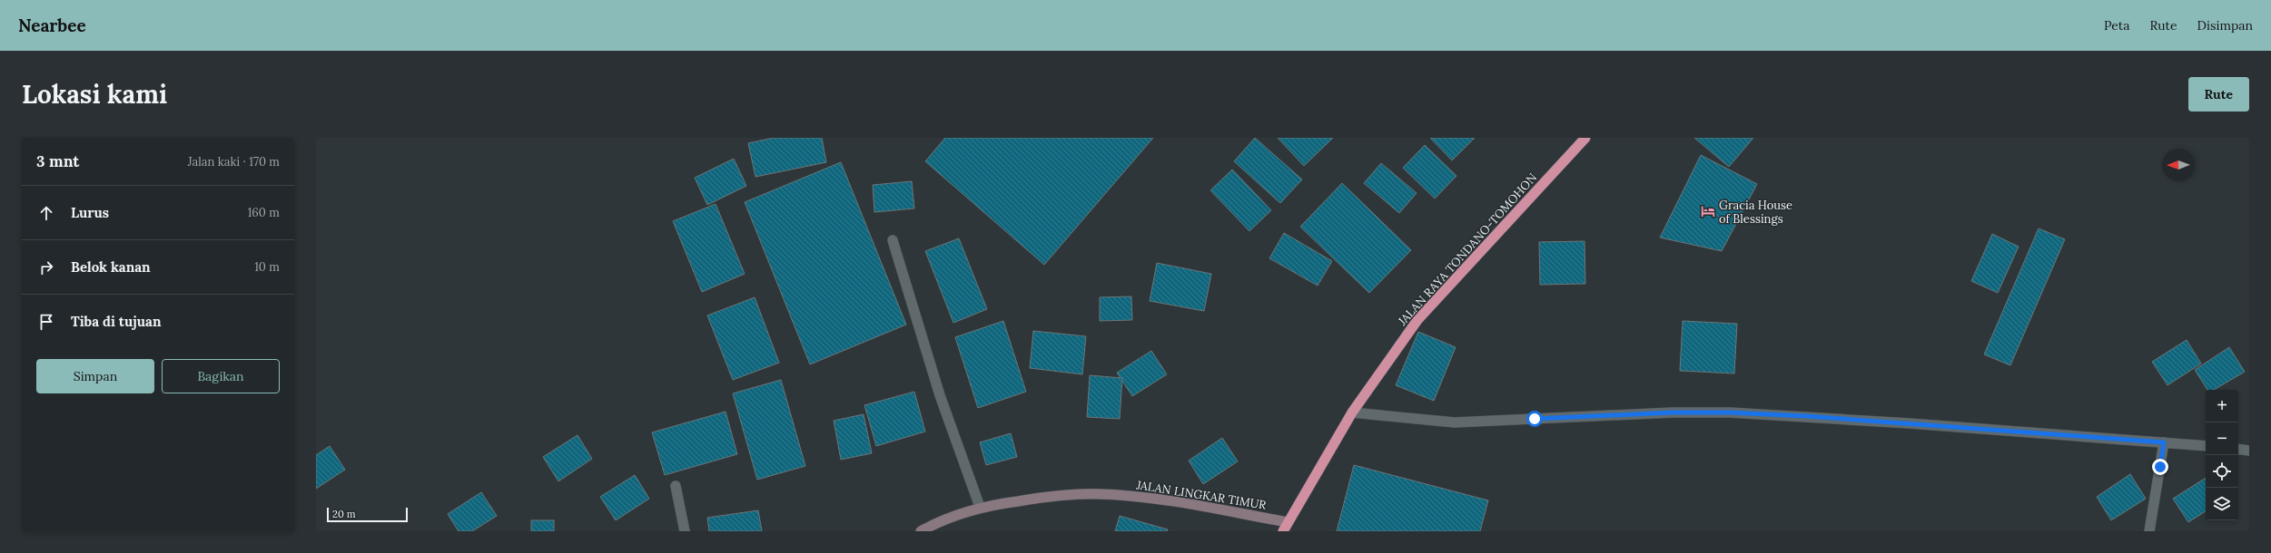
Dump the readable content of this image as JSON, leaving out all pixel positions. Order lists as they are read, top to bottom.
{
  "streets": {
    "highway": ["JALAN RAYA TONDANO-TOMOHON"],
    "main road": ["JALAN LINGKAR TIMUR"]
  },
  "crossings": [
    ["JALAN RAYA TONDANO-TOMOHON", "JALAN LINGKAR TIMUR"]
  ],
  "places": {
    "hotel": ["Gracia House of Blessings"]
  },
  "scale_bar": "20 m",
  "north": "left",
  "page": {
    "header": "Nearbee",
    "nav": ["Peta", "Rute", "Disimpan"],
    "buttons": [
      "Rute",
      ["Simpan", "Bagikan"]
    ],
    "title": "Lokasi kami",
    "heading": ["3 mnt", "Jalan kaki · 170 m"],
    "list": [
      ["Lurus", "160 m"],
      ["Belok kanan", "10 m"],
      "Tiba di tujuan"
    ],
    "map_buttons": ["+", "−"],
    "scale": "20 m"
  }
}
